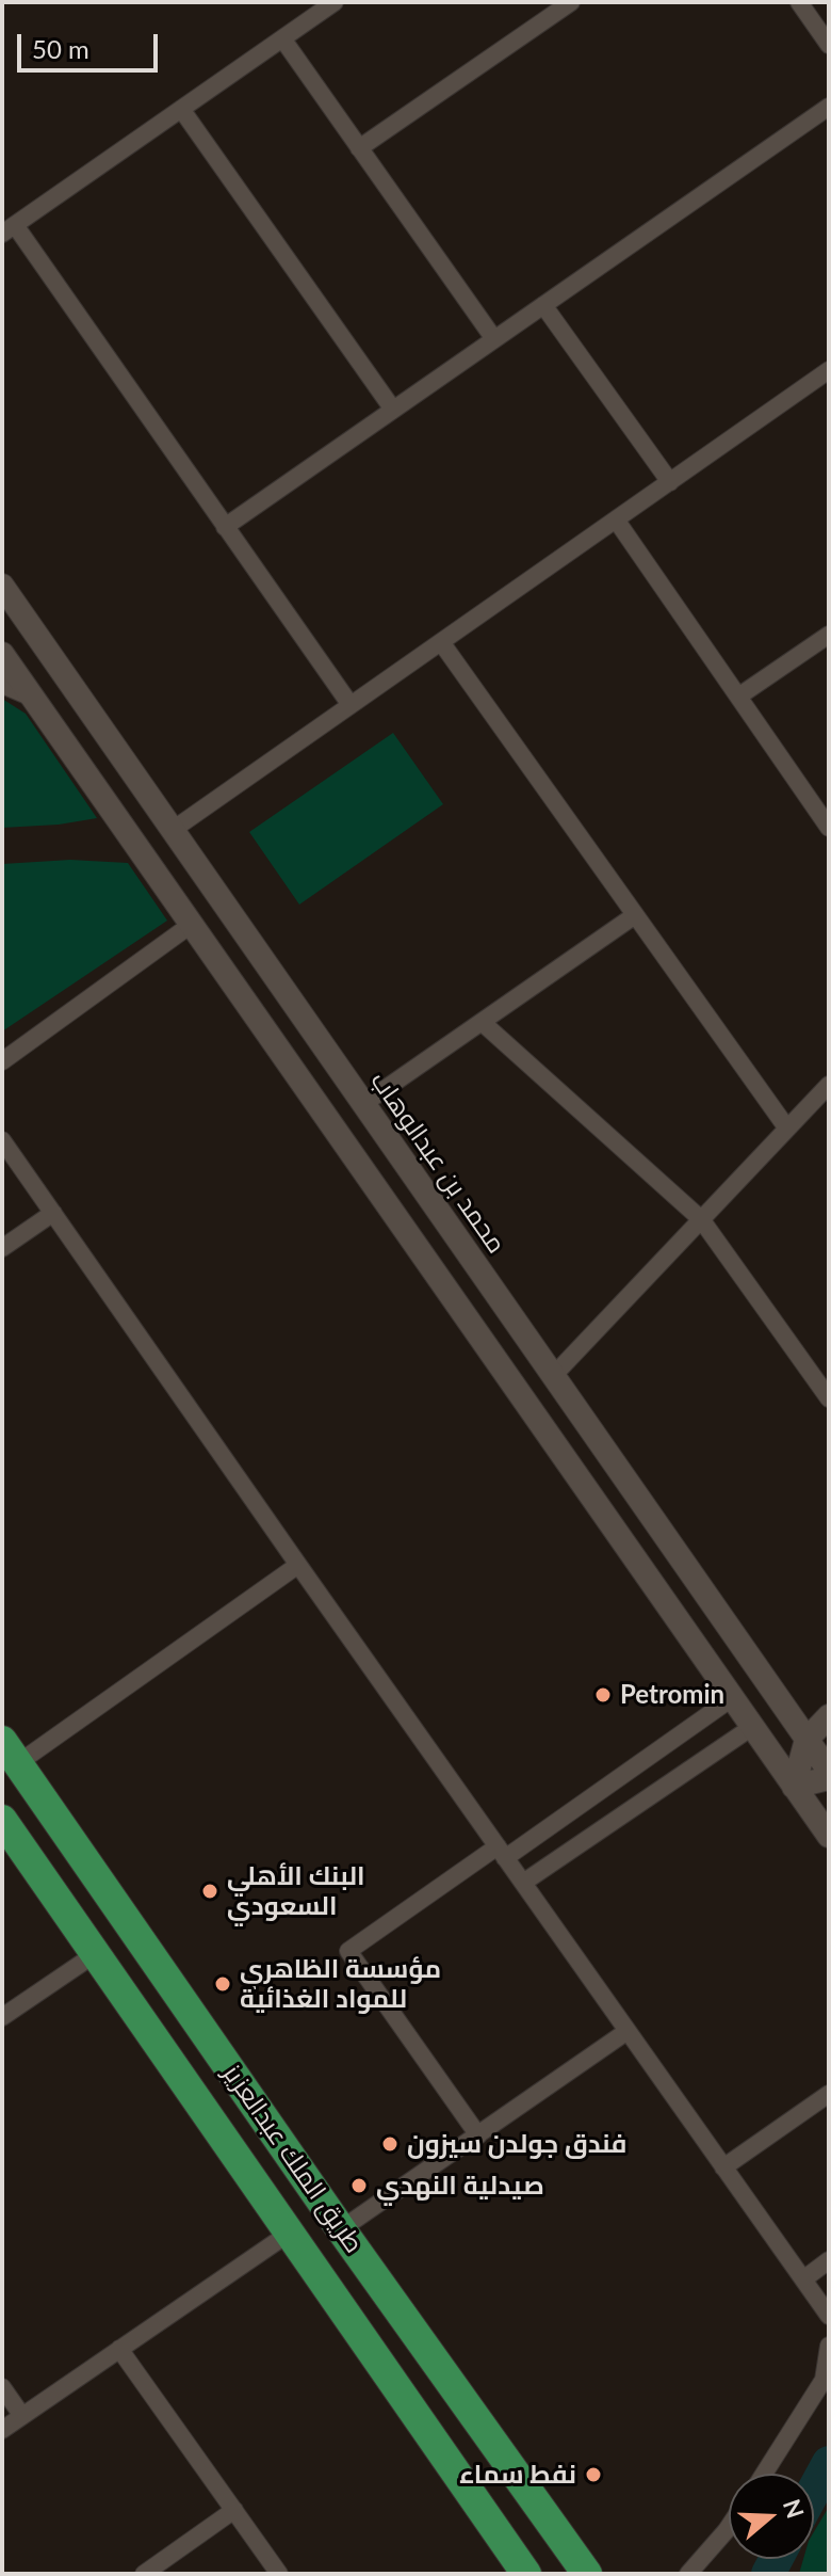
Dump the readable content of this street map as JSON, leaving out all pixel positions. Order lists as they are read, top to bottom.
{
  "streets": {
    "highway": ["طريق الملك عبدالعزيز"],
    "street": ["محمد بن عبدالوهاب"]
  },
  "places": [
    "Petromin",
    "البنك الأهلي السعودي",
    "مؤسسة الظاهري للمواد الغذائية",
    "فندق جولدن سيزون",
    "صيدلية النهدي",
    "نفط سماء"
  ],
  "scale_bar": "50 m",
  "north": "right"
}
